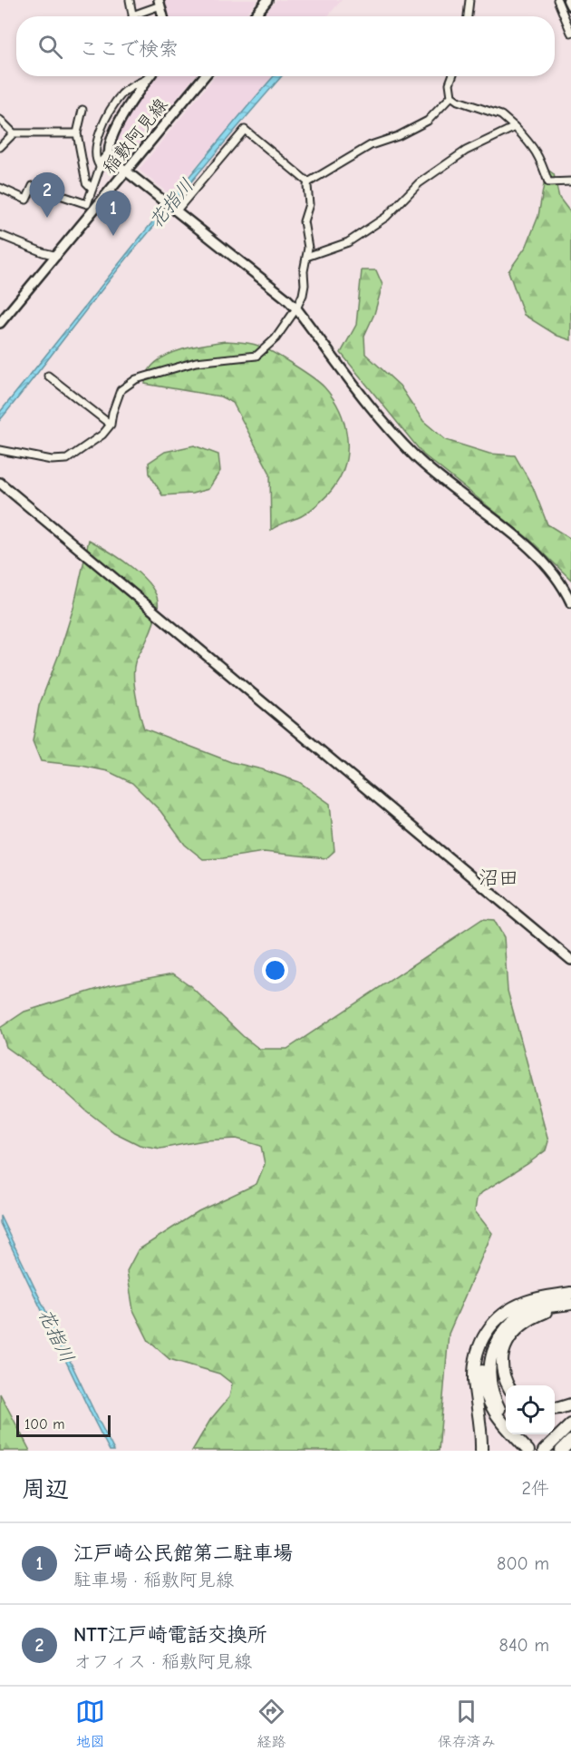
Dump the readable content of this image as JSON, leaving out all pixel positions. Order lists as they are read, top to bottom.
{
  "streets": {
    "street": ["稲敷阿見線"]
  },
  "districts": ["沼田"],
  "water": ["花指川"],
  "scale_bar": "100 m",
  "page": {
    "search": "ここで検索",
    "pins": ["2", "1"],
    "scale": "100 m",
    "heading": ["周辺", "2件"],
    "list": [
      {
        "mark": "1",
        "name": "江戸崎公民館第二駐車場",
        "note": "駐車場 · 稲敷阿見線",
        "value": "800 m"
      },
      {
        "mark": "2",
        "name": "NTT江戸崎電話交換所",
        "note": "オフィス · 稲敷阿見線",
        "value": "840 m"
      }
    ],
    "nav": ["地図", "経路", "保存済み"]
  }
}
